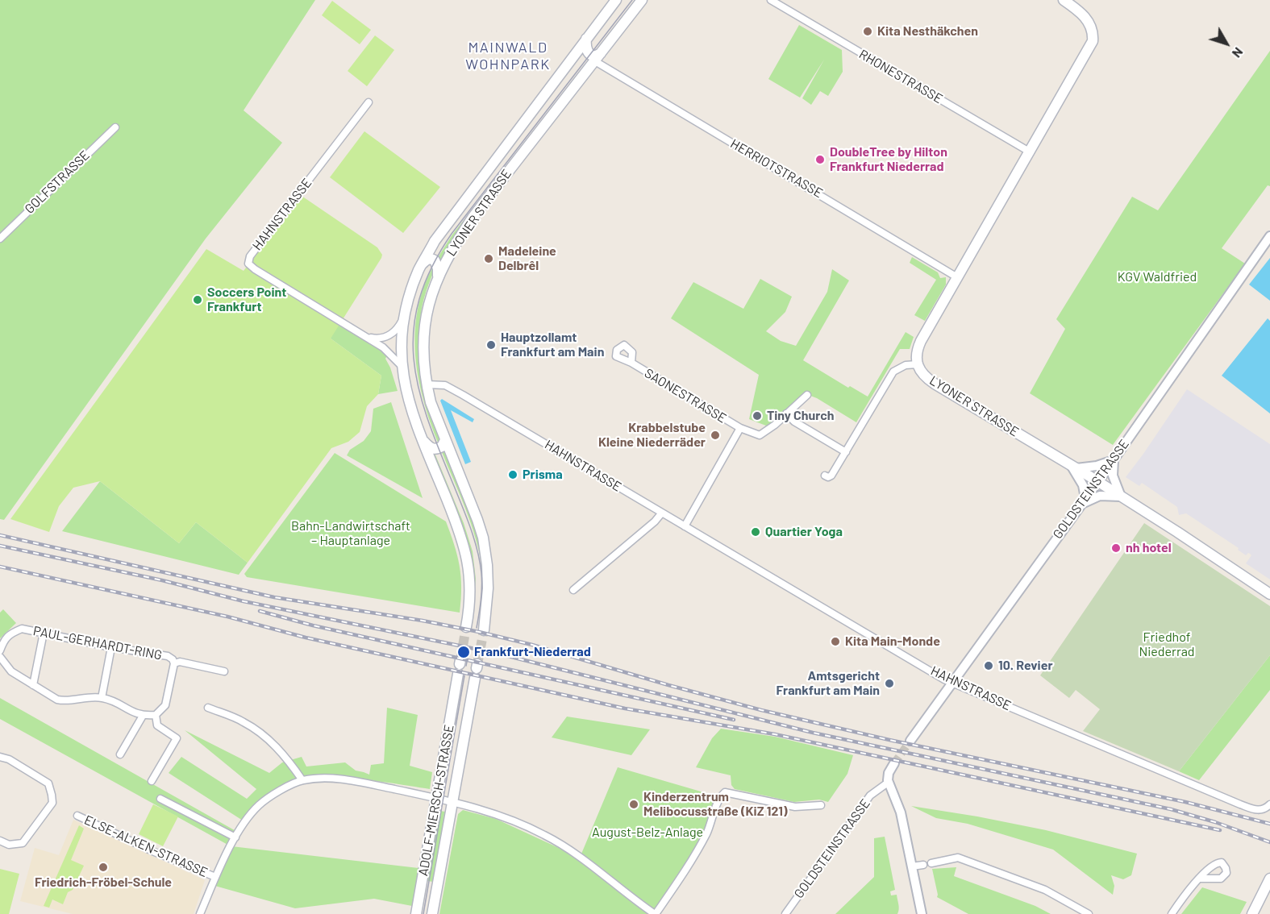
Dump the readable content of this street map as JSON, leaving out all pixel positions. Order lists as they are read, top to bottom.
{
  "streets": {
    "main road": ["LYONER STRASSE", "ADOLF-MIERSCH-STRASSE"],
    "street": [
      "RHONESTRASSE",
      "HERRIOTSTRASSE",
      "GOLFSTRASSE",
      "HAHNSTRASSE",
      "SAONESTRASSE",
      "GOLDSTEINSTRASSE",
      "PAUL-GERHARDT-RING",
      "ELSE-ALKEN-STRASSE"
    ]
  },
  "crossings": [
    ["RHONESTRASSE", "LYONER STRASSE"],
    ["HERRIOTSTRASSE", "LYONER STRASSE"],
    ["LYONER STRASSE", "HAHNSTRASSE"],
    ["LYONER STRASSE", "GOLDSTEINSTRASSE"],
    ["HAHNSTRASSE", "SAONESTRASSE"],
    ["HAHNSTRASSE", "GOLDSTEINSTRASSE"]
  ],
  "districts": ["MAINWALD WOHNPARK"],
  "parks": [
    "KGV Waldfried",
    "Bahn-Landwirtschaft – Hauptanlage",
    "Friedhof Niederrad",
    "August-Belz-Anlage"
  ],
  "places": [
    "Kita Nesthäkchen",
    "DoubleTree by Hilton Frankfurt Niederrad",
    "Madeleine Delbrêl",
    "Soccers Point Frankfurt",
    "Hauptzollamt Frankfurt am Main",
    "Tiny Church",
    "Krabbelstube Kleine Niederräder",
    "Prisma",
    "Quartier Yoga",
    "nh hotel",
    "Kita Main-Monde",
    "Frankfurt-Niederrad",
    "10. Revier",
    "Amtsgericht Frankfurt am Main",
    "Kinderzentrum Melibocusstraße (KiZ 121)",
    "Friedrich-Fröbel-Schule"
  ],
  "north": "bottom right"
}
